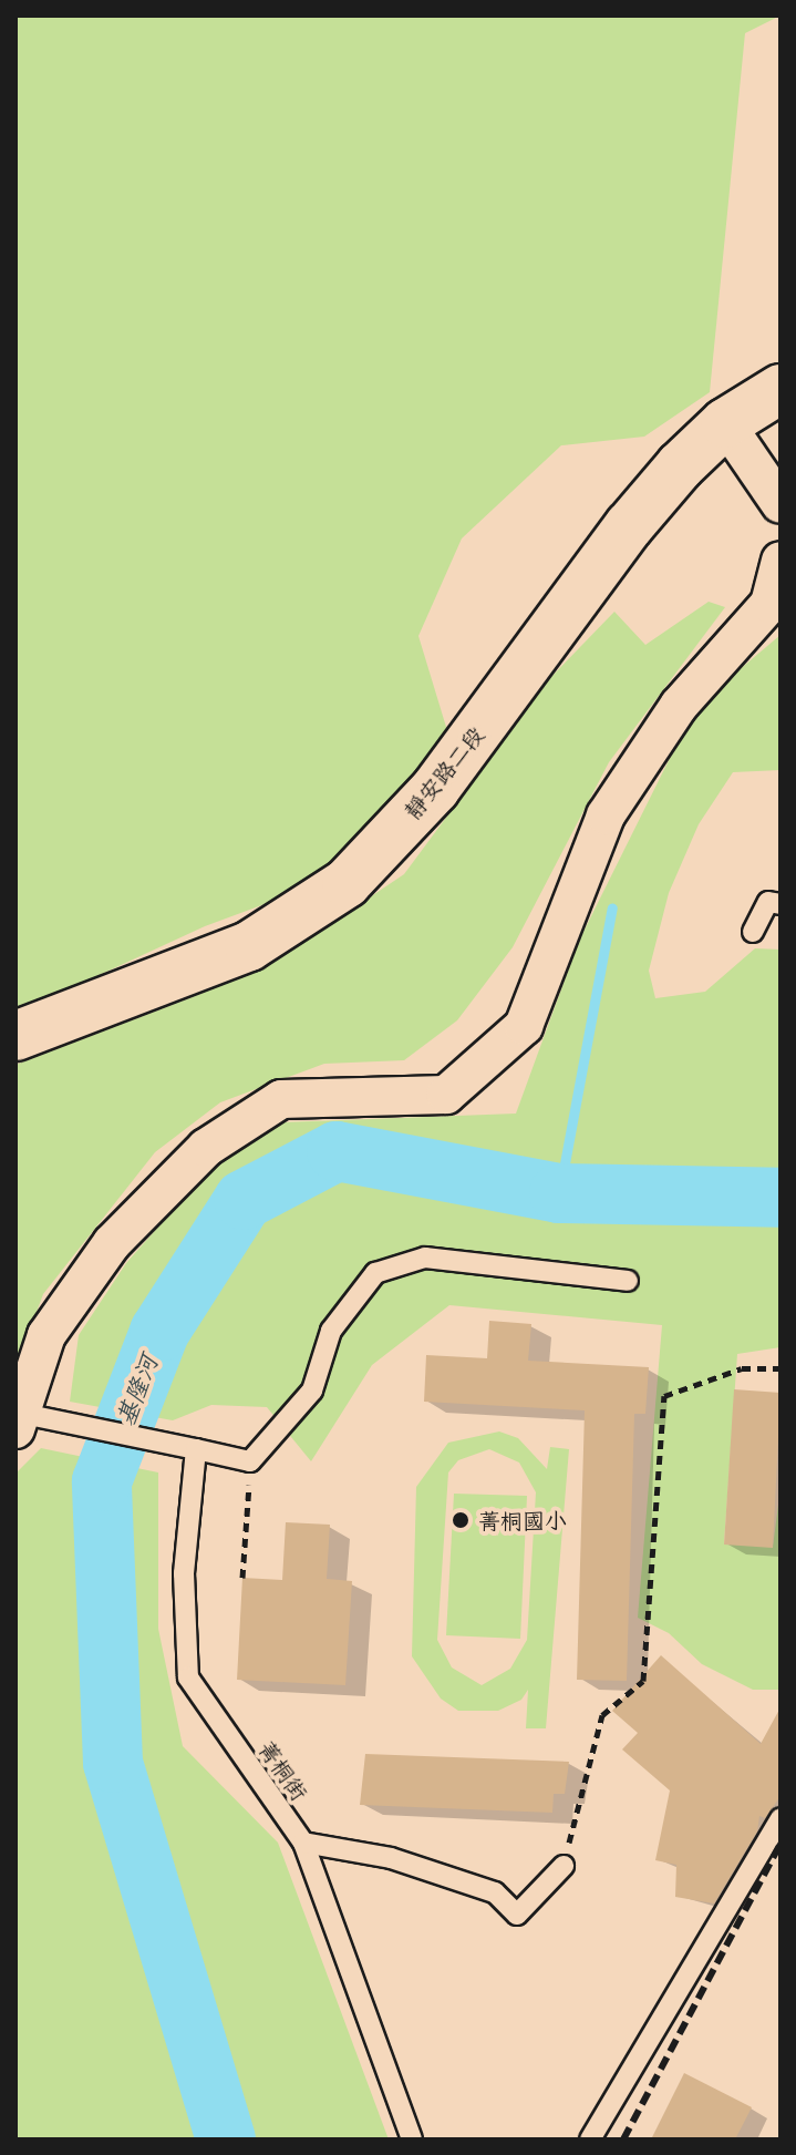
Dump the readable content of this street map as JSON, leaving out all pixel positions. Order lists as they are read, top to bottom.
{
  "streets": {
    "main road": ["靜安路二段"],
    "lane": ["菁桐街"]
  },
  "water": ["基隆河"],
  "places": ["菁桐國小"]
}
